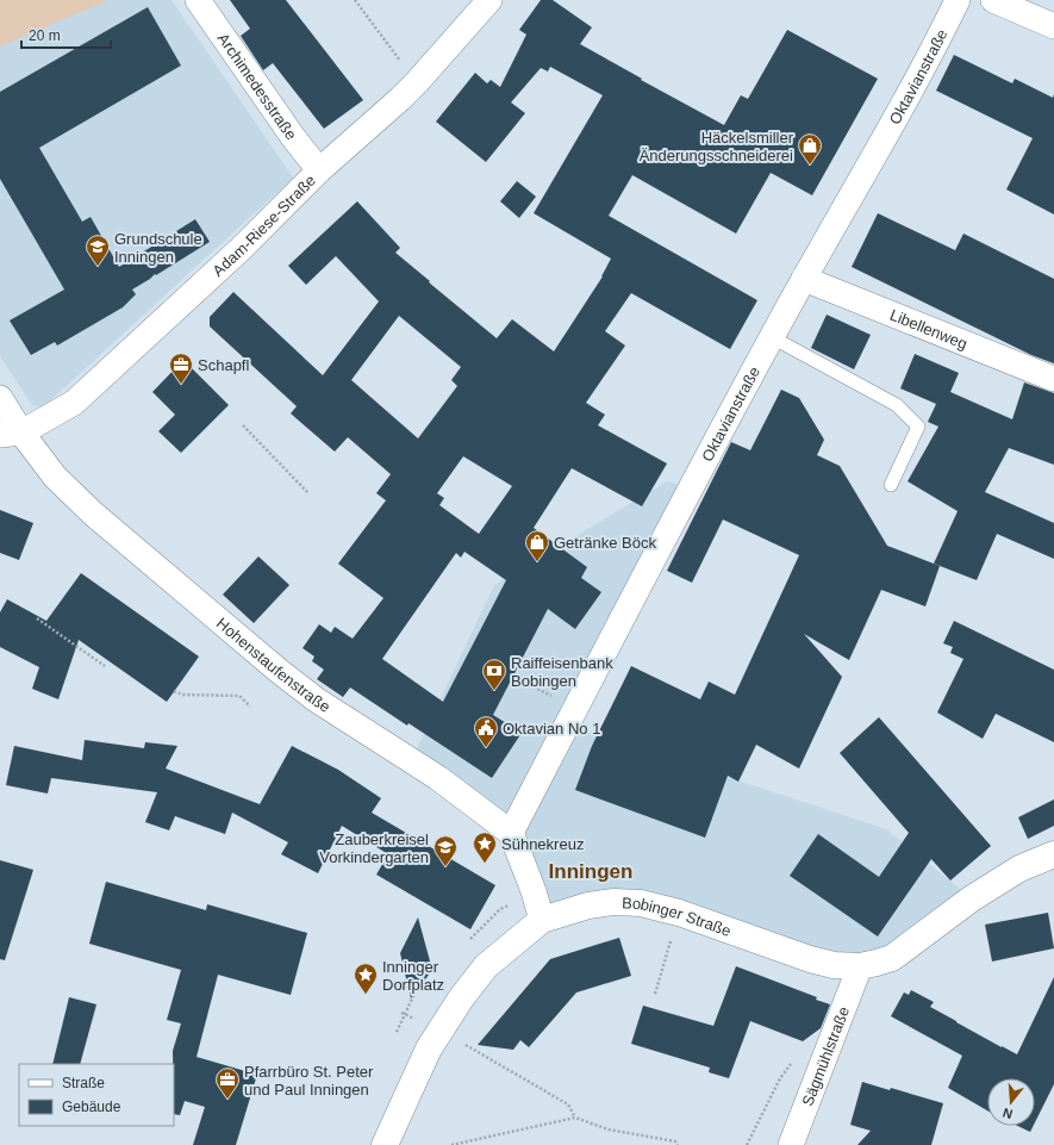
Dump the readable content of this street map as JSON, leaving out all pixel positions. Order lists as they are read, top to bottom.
{
  "streets": {
    "main road": ["Bobinger Straße"],
    "street": [
      "Oktavianstraße",
      "Archimedesstraße",
      "Adam-Riese-Straße",
      "Libellenweg",
      "Hohenstaufenstraße",
      "Sägmühlstraße"
    ]
  },
  "crossings": [
    ["Oktavianstraße", "Libellenweg"],
    ["Oktavianstraße", "Hohenstaufenstraße"],
    ["Archimedesstraße", "Adam-Riese-Straße"],
    ["Adam-Riese-Straße", "Hohenstaufenstraße"],
    ["Bobinger Straße", "Sägmühlstraße"]
  ],
  "districts": ["Inningen"],
  "places": {
    "shop": ["Häckelsmiller Änderungsschneiderei", "Getränke Böck"],
    "school or university": ["Grundschule Inningen", "Zauberkreisel Vorkindergarten"],
    "office": ["Schapfl", "Pfarrbüro St. Peter und Paul Inningen"],
    "bank": ["Raiffeisenbank Bobingen"],
    "public building": ["Oktavian No 1"],
    "place": ["Sühnekreuz", "Inninger Dorfplatz"]
  },
  "legend": ["Straße", "Gebäude"],
  "scale_bar": "20 m",
  "north": "bottom"
}
